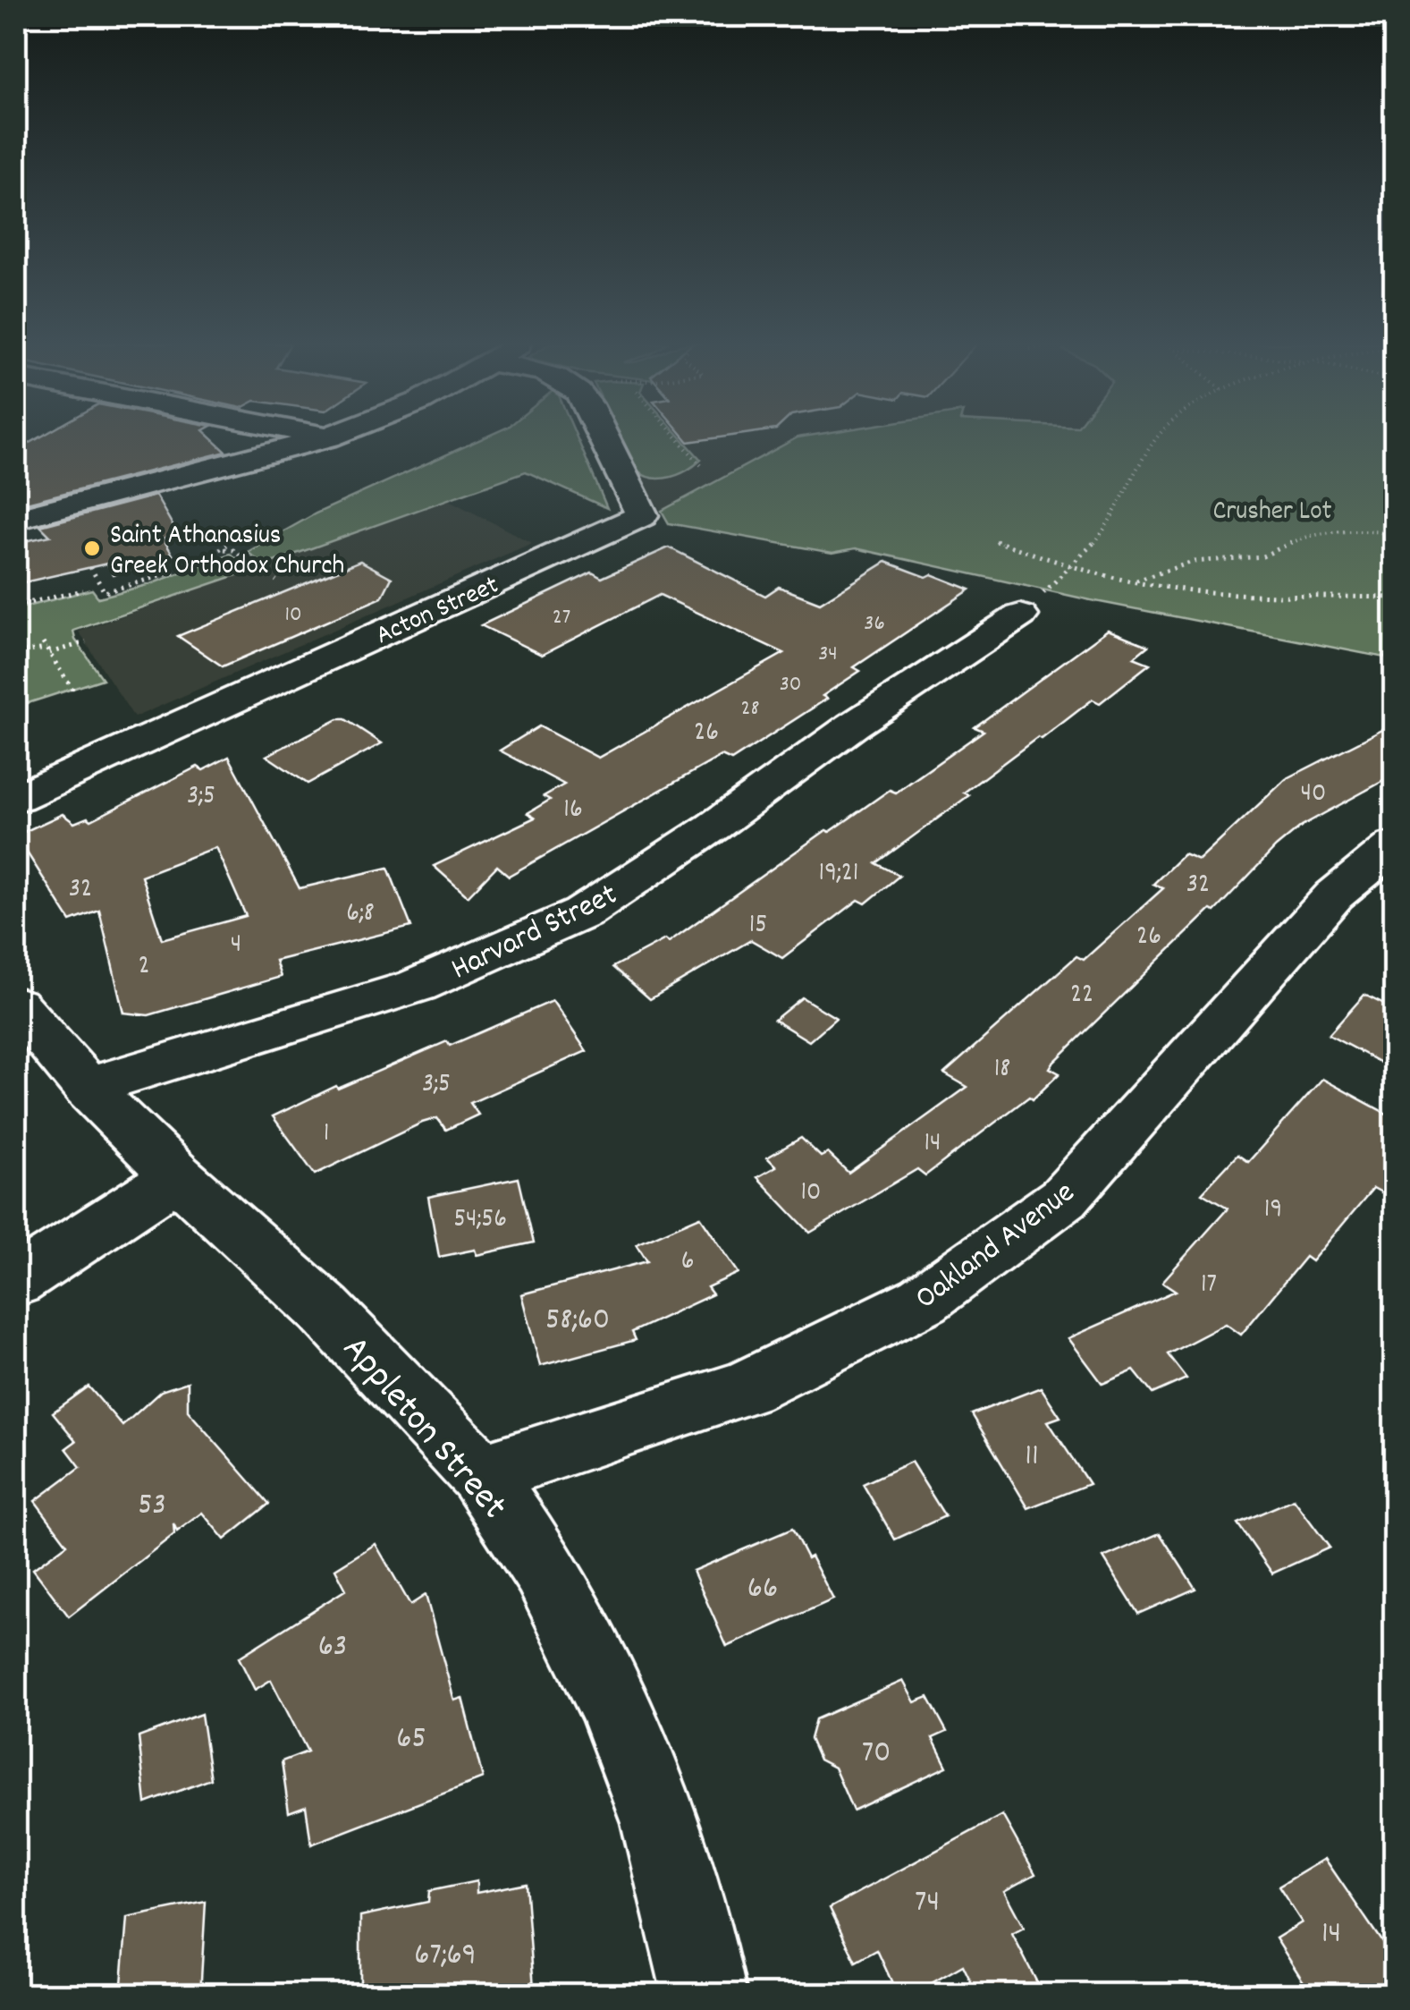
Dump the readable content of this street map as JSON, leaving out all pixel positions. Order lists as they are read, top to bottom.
{
  "streets": {
    "street": [
      "Acton Street",
      "Harvard Street",
      "Oakland Avenue",
      "Appleton Street"
    ]
  },
  "crossings": [
    ["Harvard Street", "Appleton Street"],
    ["Oakland Avenue", "Appleton Street"]
  ],
  "parks": ["Crusher Lot"],
  "places": ["Saint Athanasius Greek Orthodox Church"],
  "house_numbers": [
    "10",
    "27",
    "36",
    "34",
    "30",
    "28",
    "26",
    "40",
    "3;5",
    "16",
    "19;21",
    "32",
    "32",
    "6;8",
    "15",
    "26",
    "4",
    "2",
    "22",
    "18",
    "3;5",
    "1",
    "14",
    "10",
    "19",
    "54;56",
    "6",
    "17",
    "58;60",
    "11",
    "53",
    "66",
    "63",
    "65",
    "70",
    "74",
    "14",
    "67;69"
  ]
}
